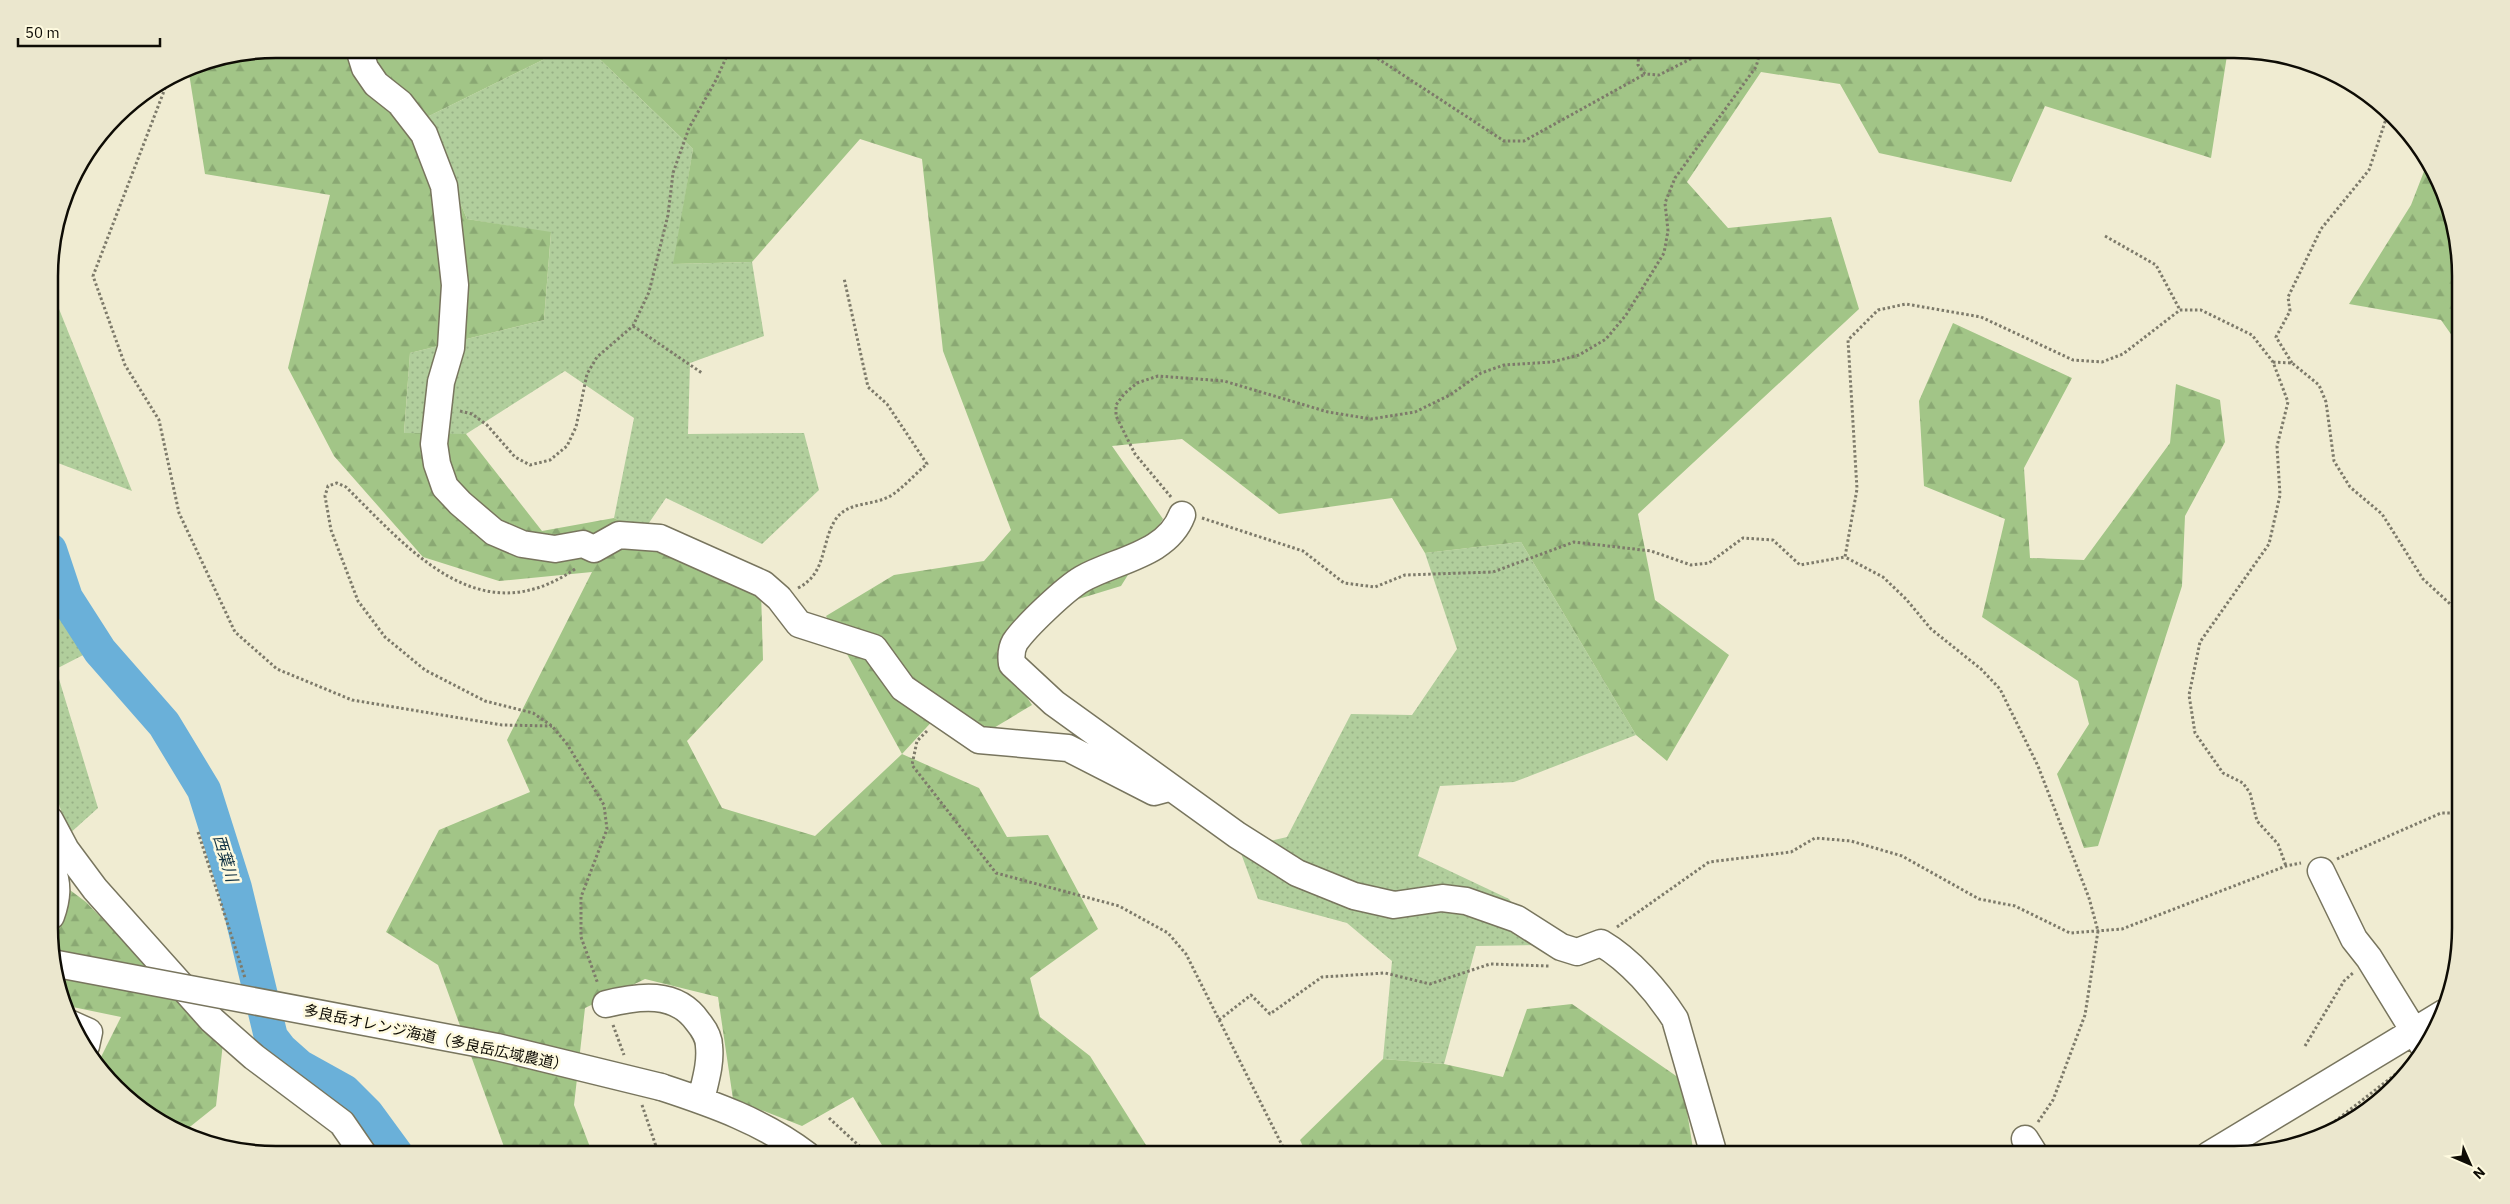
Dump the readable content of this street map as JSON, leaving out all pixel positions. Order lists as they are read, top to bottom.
{
  "streets": {
    "street": ["多良岳オレンジ海道（多良岳広域農道）"]
  },
  "water": ["西葉川"],
  "scale_bar": "50 m",
  "north": "bottom right"
}
